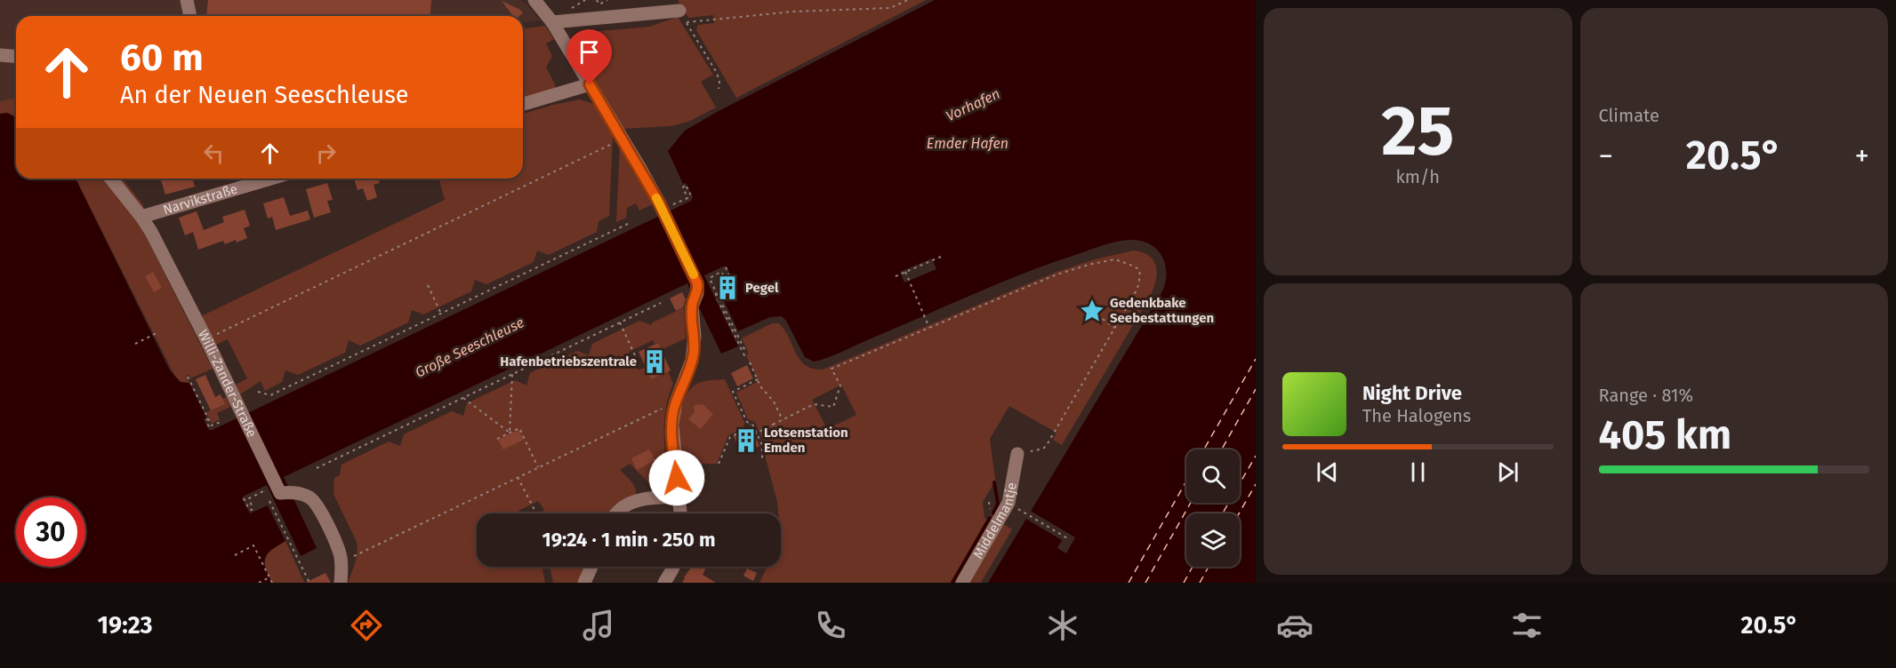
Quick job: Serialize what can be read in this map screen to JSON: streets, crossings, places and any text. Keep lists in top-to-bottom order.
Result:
{
  "streets": {
    "street": ["Narvikstraße", "Willi-Zander-Straße", "Middelmantje"]
  },
  "crossings": [
    ["Narvikstraße", "Willi-Zander-Straße"]
  ],
  "water": ["Vorhafen", "Emder Hafen", "Große Seeschleuse"],
  "places": {
    "building": ["Pegel", "Hafenbetriebszentrale", "Lotsenstation Emden"],
    "place": ["Gedenkbake Seebestattungen"]
  },
  "page": {
    "tile": [
      ["25", "km/h"],
      "Climate",
      ["Range · 81%", "405 km"]
    ],
    "turn": ["60 m", "An der Neuen Seeschleuse"],
    "heat": ["−", "20.5°", "+"],
    "song": ["Night Drive", "The Halogens"],
    "limit": "30",
    "trip": "19:24 · 1 min · 250 m",
    "tabs": ["19:23", "20.5°"]
  }
}
